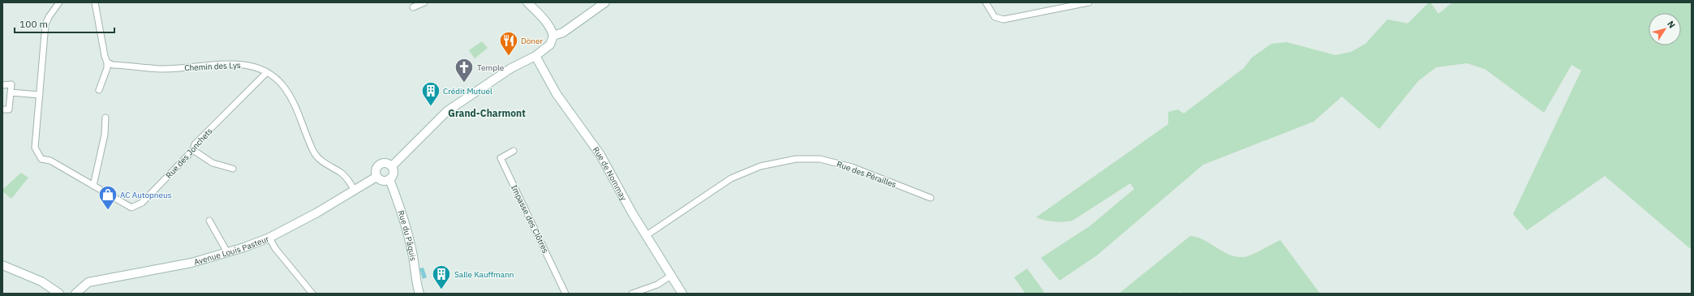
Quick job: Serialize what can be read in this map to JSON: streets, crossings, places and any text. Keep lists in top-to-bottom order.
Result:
{
  "streets": {
    "street": [
      "Chemin des Lys",
      "Rue des Jonchets",
      "Rue de Nommay",
      "Rue des Pérailles",
      "Impasse des Clôtres",
      "Rue du Pâquis",
      "Avenue Louis Pasteur"
    ]
  },
  "crossings": [
    ["Chemin des Lys", "Rue des Jonchets"],
    ["Chemin des Lys", "Avenue Louis Pasteur"],
    ["Rue de Nommay", "Rue des Pérailles"],
    ["Rue du Pâquis", "Avenue Louis Pasteur"]
  ],
  "districts": ["Grand-Charmont"],
  "places": {
    "restaurant": ["Döner"],
    "church": ["Temple"],
    "building": ["Crédit Mutuel", "Salle Kauffmann"],
    "shop": ["AC Autopneus"]
  },
  "scale_bar": "100 m",
  "north": "top right"
}
